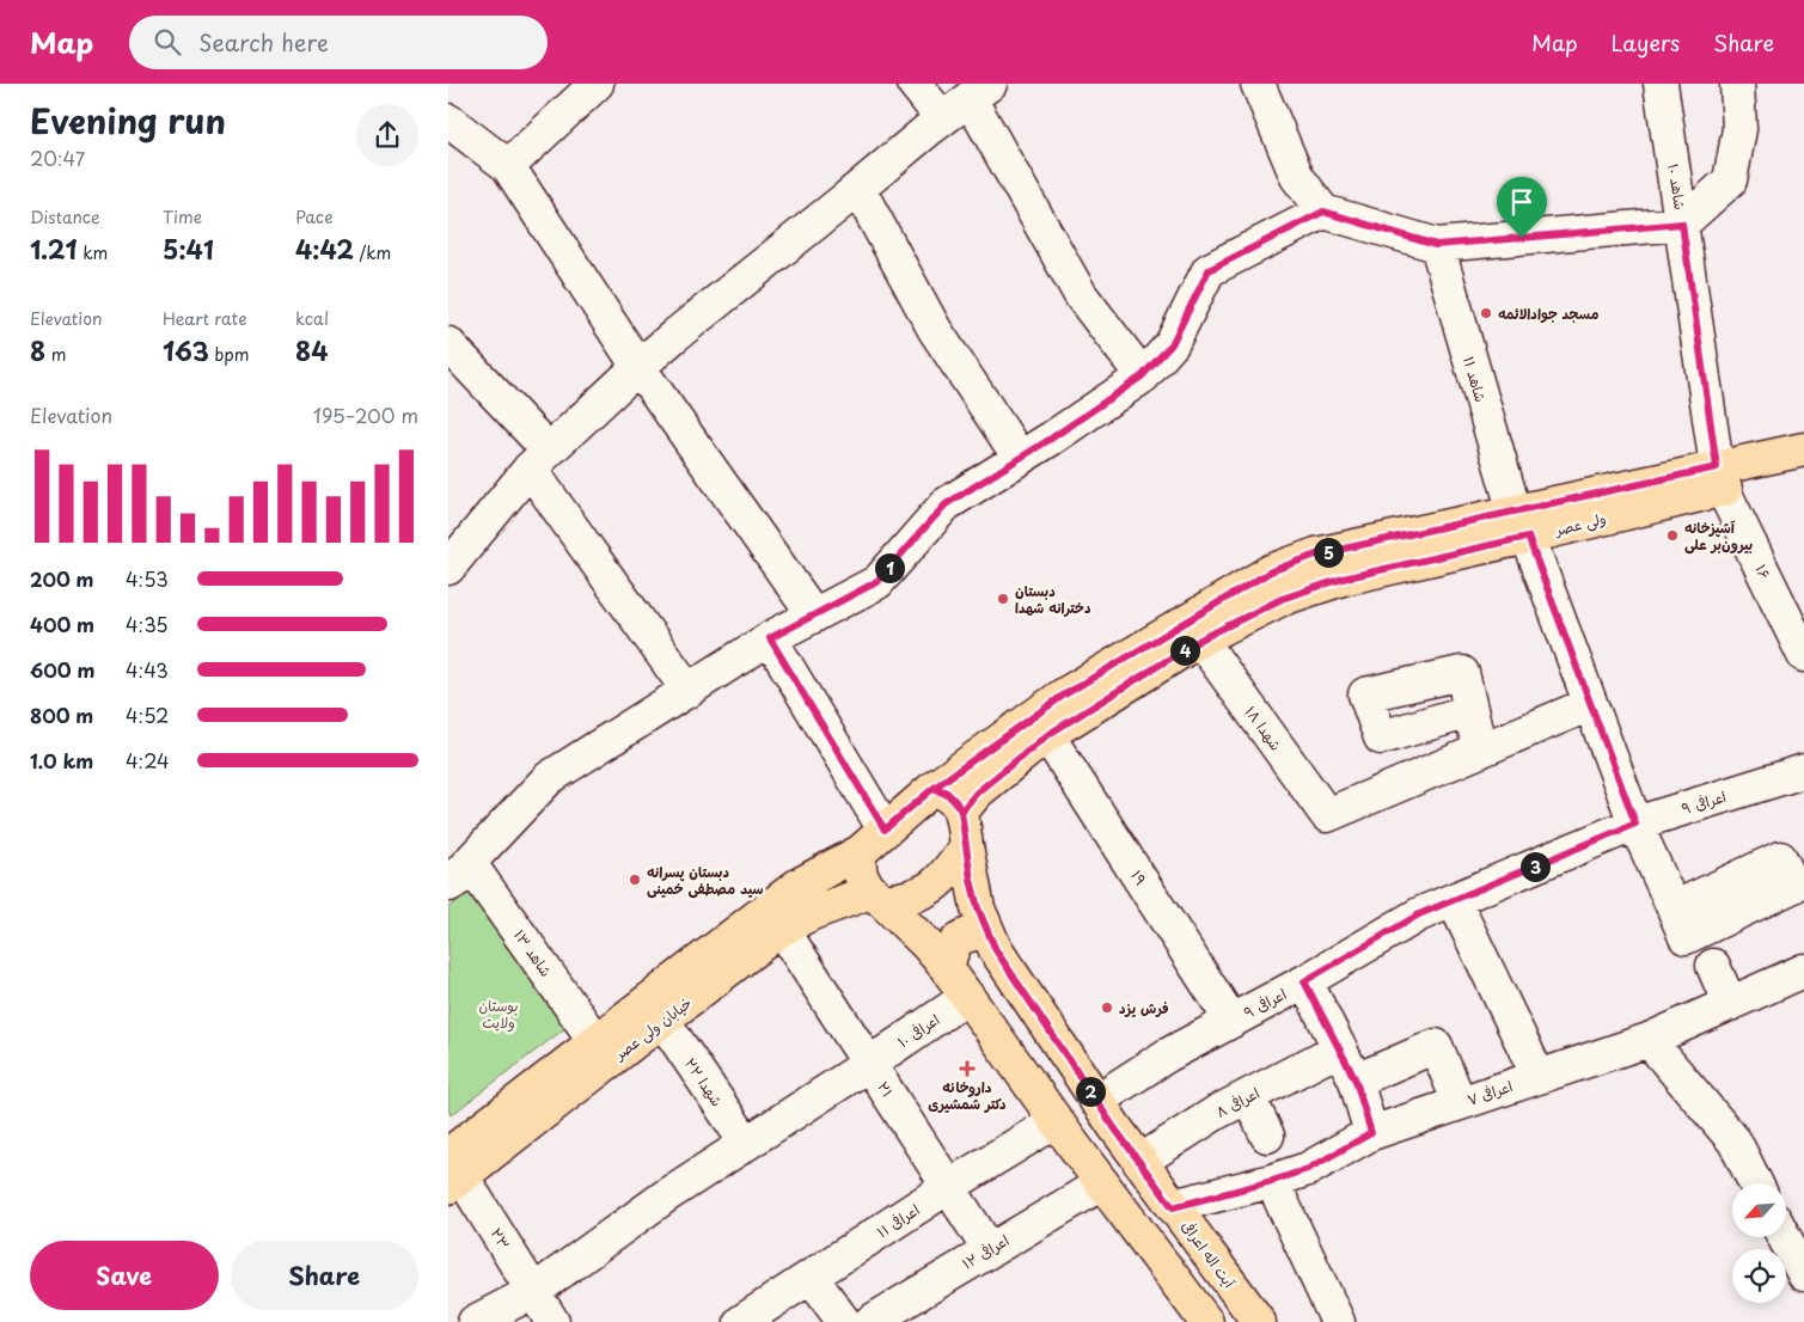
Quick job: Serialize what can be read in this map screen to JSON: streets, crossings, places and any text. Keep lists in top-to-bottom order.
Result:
{
  "streets": {
    "main road": ["ولی عصر", "خیابان ولی عصر", "آیت اله اعرافی"],
    "street": [
      "شاهد ۱۰",
      "شاهد ۱۱",
      "۱۶",
      "شهدا ۱۸",
      "اعرافی ۹",
      "۱۹",
      "شاهد ۱۳",
      "اعرافی ۱۰",
      "شهدا ۲۲",
      "۲۱",
      "اعرافی ۷",
      "اعرافی ۸",
      "اعرافی ۱۱",
      "۲۳",
      "اعرافی ۱۲"
    ]
  },
  "crossings": [
    ["شاهد ۱۰", "ولی عصر"],
    ["شاهد ۱۰", "۱۶"],
    ["شاهد ۱۱", "ولی عصر"],
    ["شاهد ۱۱", "اعرافی ۹"],
    ["ولی عصر", "۱۶"],
    ["ولی عصر", "شهدا ۱۸"],
    ["ولی عصر", "۱۹"],
    ["ولی عصر", "خیابان ولی عصر"],
    ["ولی عصر", "آیت اله اعرافی"],
    ["اعرافی ۹", "۱۹"],
    ["اعرافی ۹", "آیت اله اعرافی"],
    ["شاهد ۱۳", "خیابان ولی عصر"],
    ["خیابان ولی عصر", "شهدا ۲۲"],
    ["خیابان ولی عصر", "۲۱"],
    ["خیابان ولی عصر", "۲۳"],
    ["خیابان ولی عصر", "آیت اله اعرافی"],
    ["اعرافی ۱۰", "شهدا ۲۲"],
    ["اعرافی ۱۰", "۲۱"],
    ["اعرافی ۱۰", "۲۳"],
    ["۲۱", "اعرافی ۱۱"],
    ["۲۱", "اعرافی ۱۲"],
    ["اعرافی ۷", "آیت اله اعرافی"],
    ["اعرافی ۸", "آیت اله اعرافی"]
  ],
  "parks": ["بوستان ولایت"],
  "places": {
    "other": [
      "مسجد جوادالائمه",
      "آشپزخانه بیرون‌بر علی",
      "دبستان دخترانه شهدا",
      "دبستان پسرانه سید مصطفی خمینی",
      "فرش یزد"
    ],
    "health": ["داروخانه دکتر شمشیری"]
  },
  "north": "bottom left",
  "page": {
    "header": "Map",
    "search": "Search here",
    "nav": ["Map", "Layers", "Share"],
    "heading": ["Evening run", "20:47"],
    "stats": [
      ["Distance", "1.21 km"],
      ["Time", "5:41"],
      ["Pace", "4:42 /km"],
      ["Elevation", "8 m"],
      ["Heart rate", "163 bpm"],
      ["kcal", "84"]
    ],
    "chart": ["Elevation", "195–200 m"],
    "pins": [
      "5",
      "1",
      "4",
      "3",
      "2"
    ],
    "list": [
      {
        "name": "200 m",
        "note": "4:53"
      },
      {
        "name": "400 m",
        "note": "4:35"
      },
      {
        "name": "600 m",
        "note": "4:43"
      },
      {
        "name": "800 m",
        "note": "4:52"
      },
      {
        "name": "1.0 km",
        "note": "4:24"
      }
    ],
    "buttons": ["Save", "Share"]
  }
}
